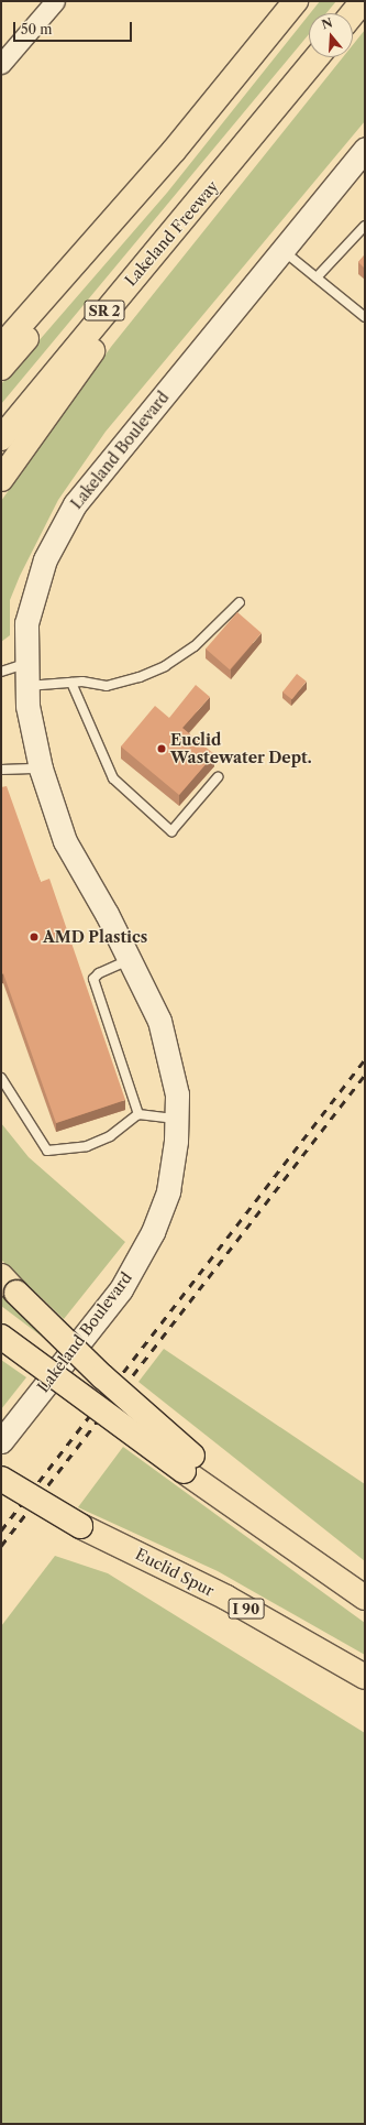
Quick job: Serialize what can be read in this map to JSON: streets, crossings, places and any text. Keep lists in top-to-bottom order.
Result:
{
  "streets": {
    "highway": [
      "Lakeland Freeway",
      "SR 2",
      "Euclid Spur",
      "I 90"
    ],
    "street": ["Lakeland Boulevard"]
  },
  "places": ["Euclid Wastewater Dept.", "AMD Plastics"],
  "scale_bar": "50 m",
  "north": "top"
}
